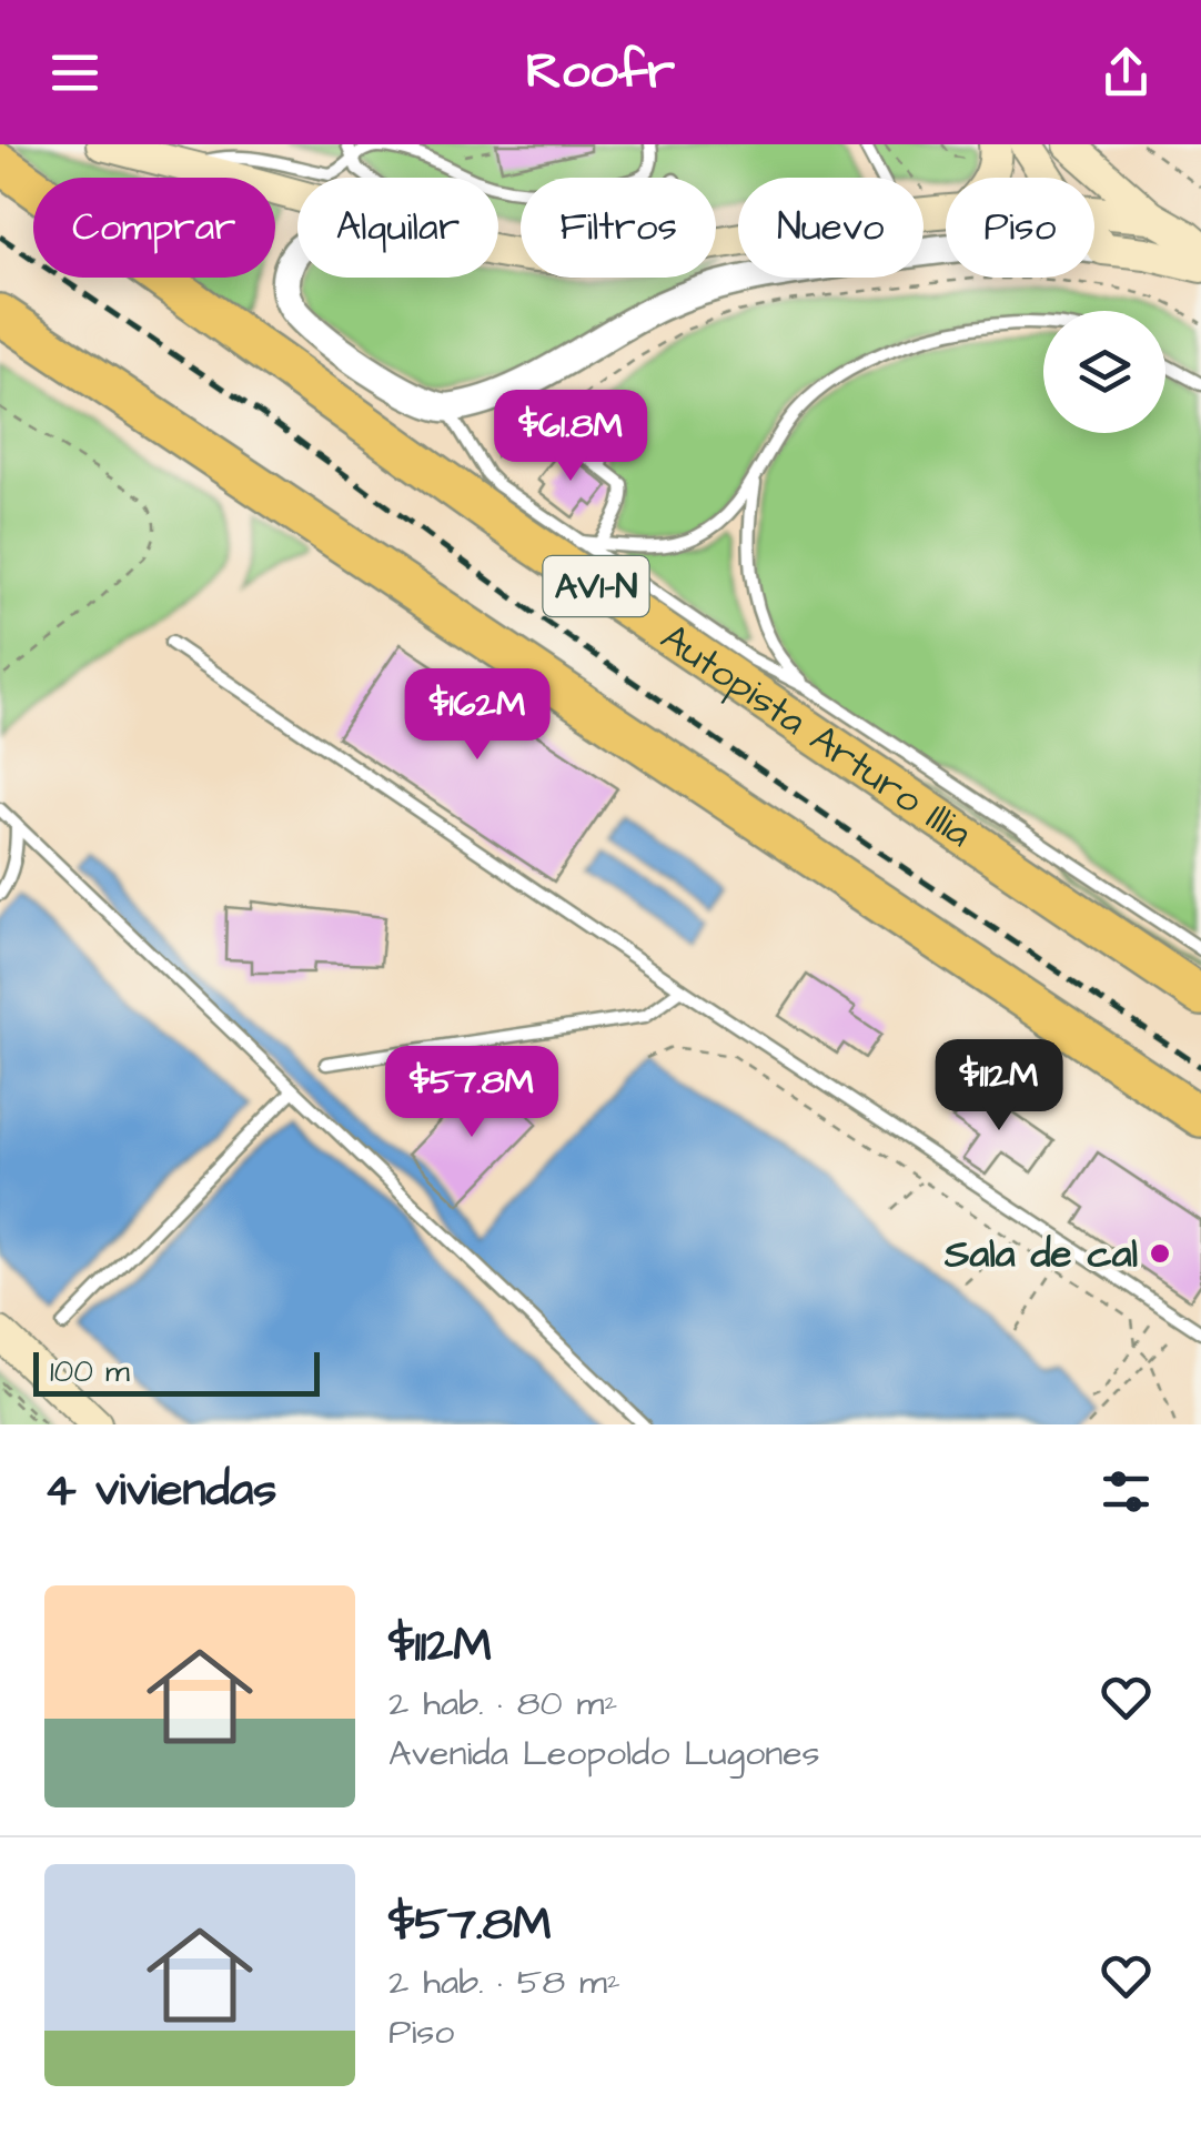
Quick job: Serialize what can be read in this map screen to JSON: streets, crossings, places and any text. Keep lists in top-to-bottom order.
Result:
{
  "streets": {
    "highway": ["AV1-N", "Autopista Arturo Illia"]
  },
  "places": ["Sala de cal"],
  "scale_bar": "100 m",
  "page": {
    "header": "Roofr",
    "chip": [
      "Comprar",
      "Alquilar",
      "Filtros",
      "Nuevo",
      "Piso"
    ],
    "price": [
      "$61.8M",
      "$162M",
      "$112M",
      "$57.8M"
    ],
    "scale": "100 m",
    "heading": "4 viviendas",
    "list": [
      {
        "name": "$112M",
        "note": "2 hab. · 80 m² · Avenida Leopoldo Lugones"
      },
      {
        "name": "$57.8M",
        "note": "2 hab. · 58 m² · Piso"
      }
    ]
  }
}
